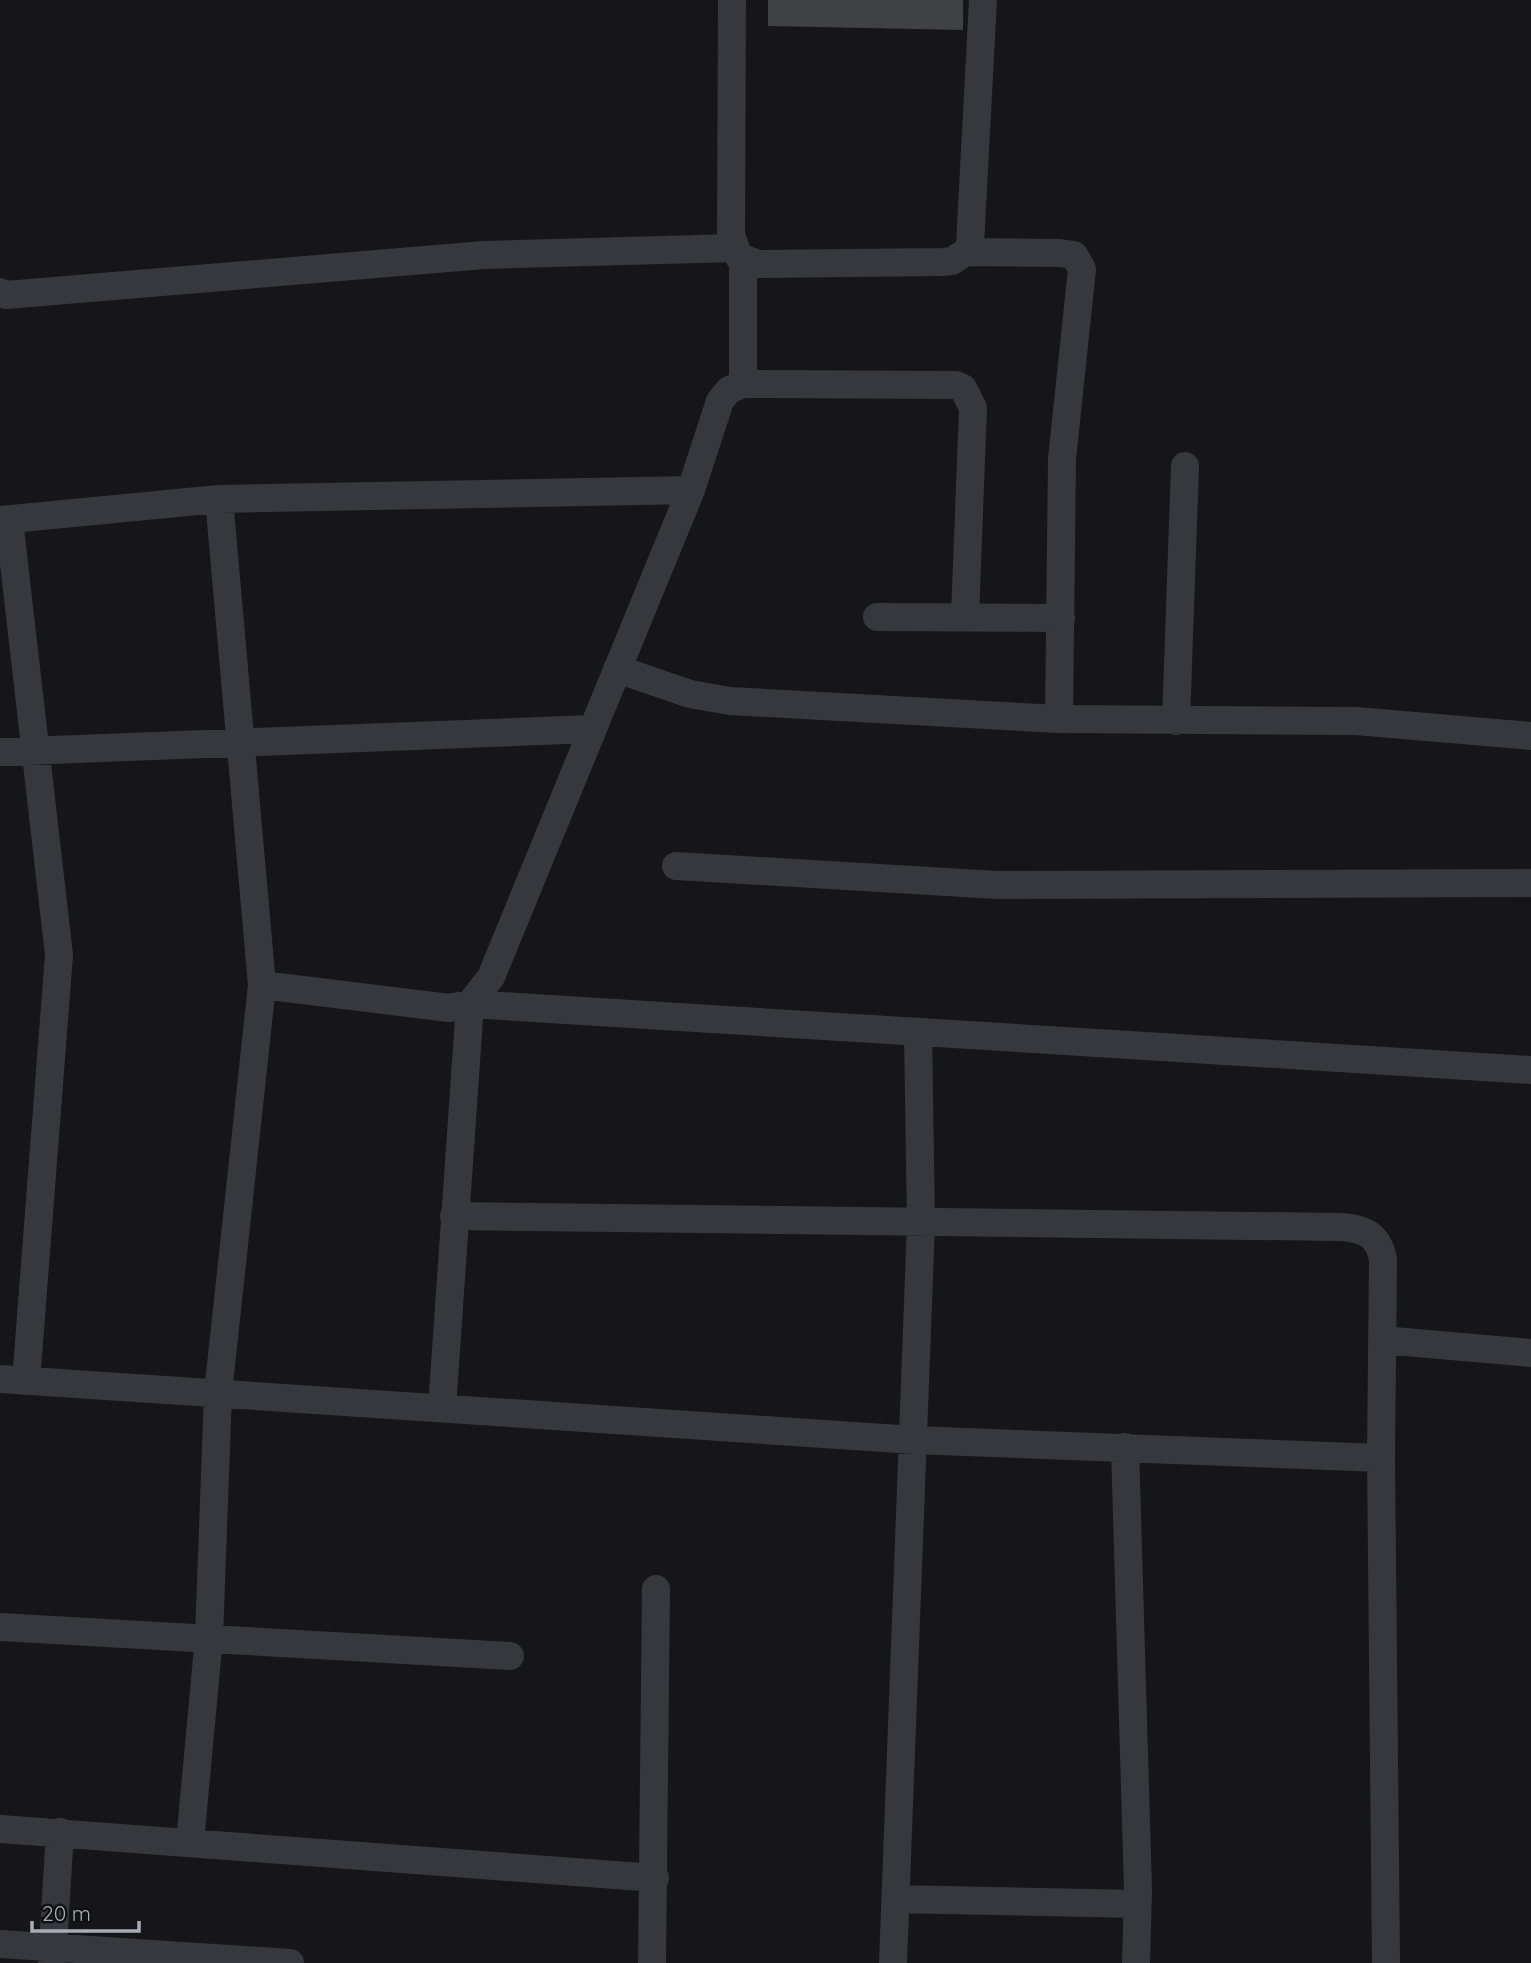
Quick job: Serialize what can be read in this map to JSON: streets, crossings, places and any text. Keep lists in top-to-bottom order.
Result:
{
  "scale_bar": "20 m"
}
